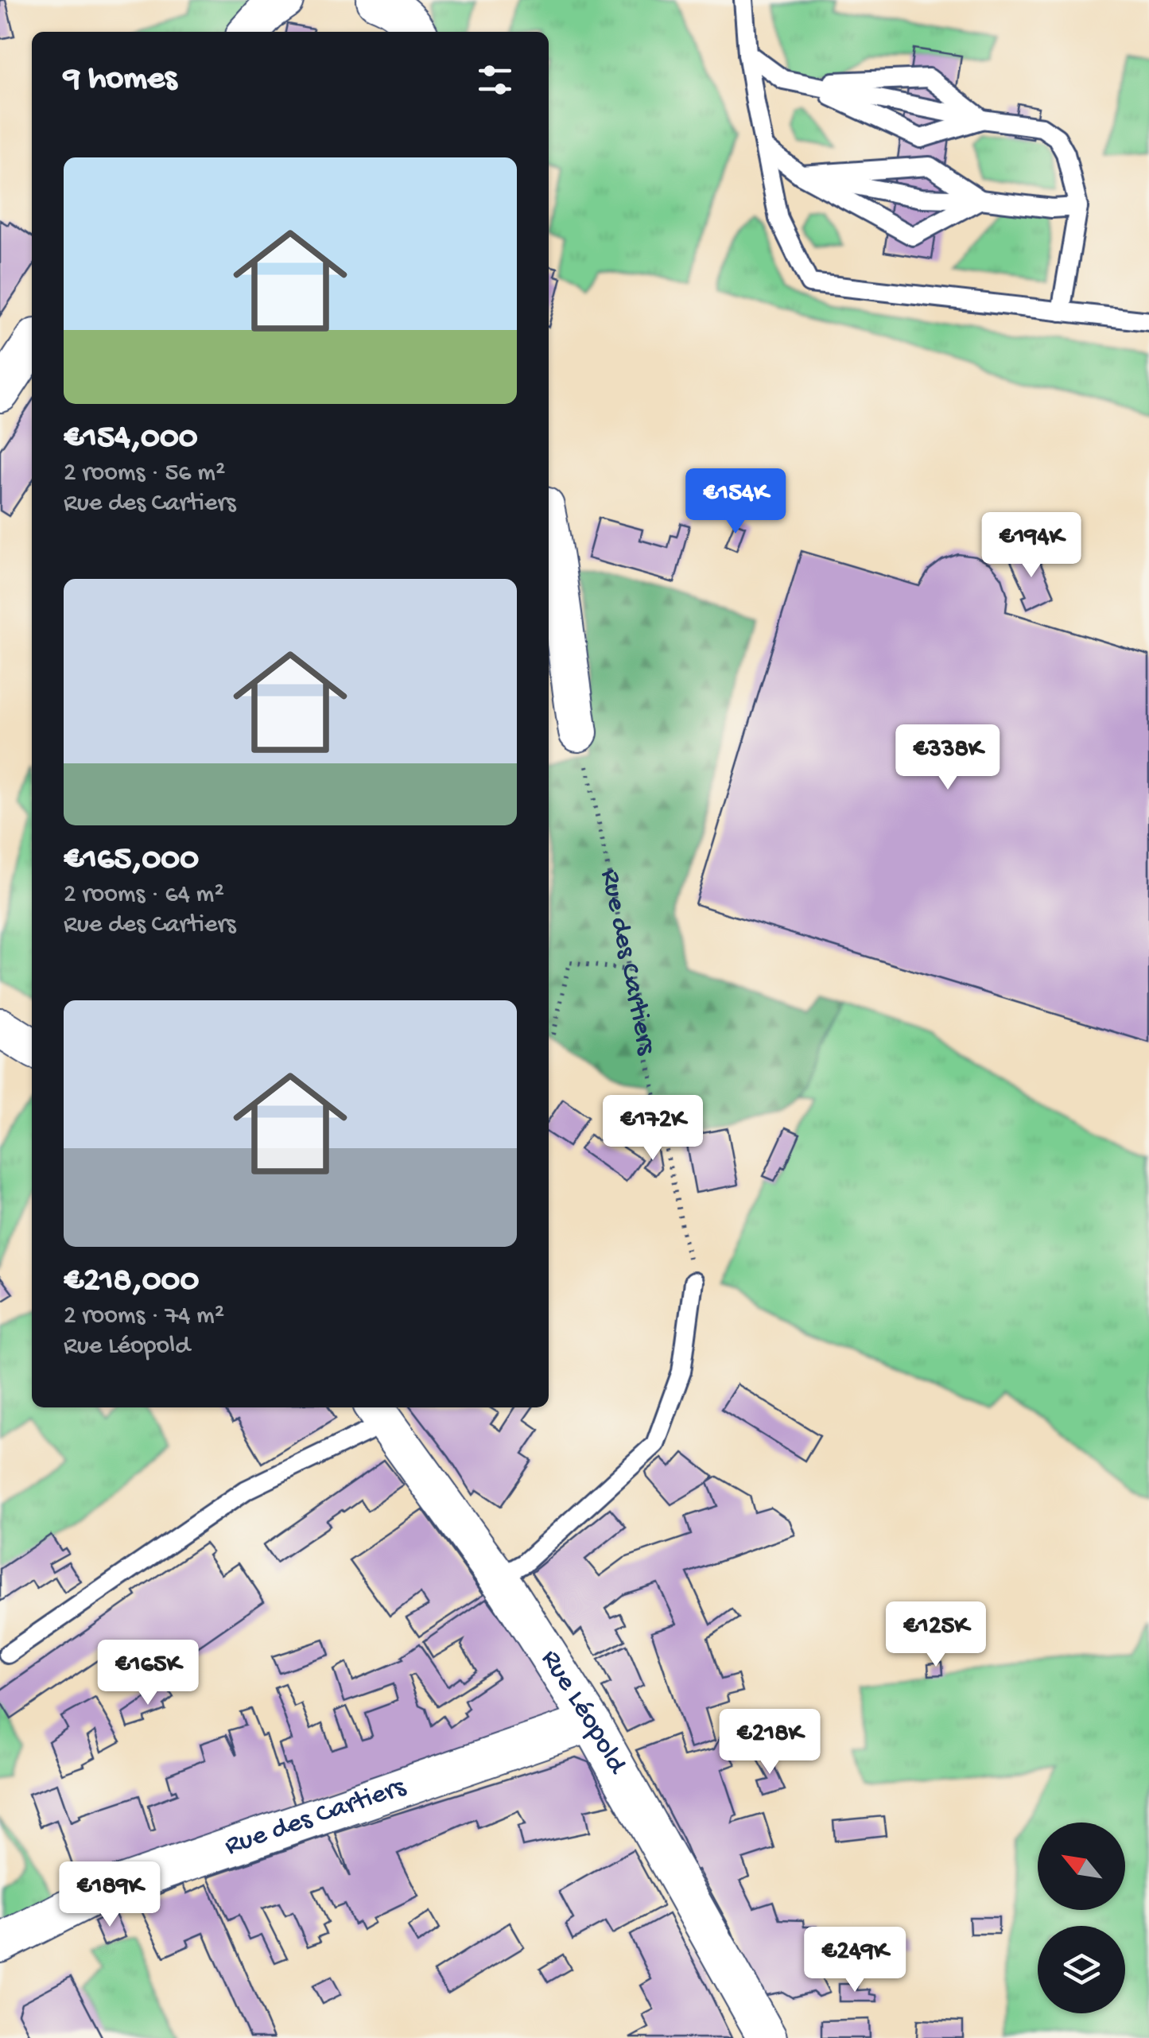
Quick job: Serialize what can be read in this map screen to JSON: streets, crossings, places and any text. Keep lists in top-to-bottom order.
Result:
{
  "streets": {
    "street": ["Rue des Cartiers", "Rue Léopold"]
  },
  "crossings": [
    ["Rue des Cartiers", "Rue Léopold"]
  ],
  "north": "top left",
  "page": {
    "heading": "9 homes",
    "list": [
      {
        "name": "€154,000",
        "note": "2 rooms · 56 m² · Rue des Cartiers"
      },
      {
        "name": "€165,000",
        "note": "2 rooms · 64 m² · Rue des Cartiers"
      },
      {
        "name": "€218,000",
        "note": "2 rooms · 74 m² · Rue Léopold"
      }
    ],
    "price": [
      "€154K",
      "€194K",
      "€338K",
      "€172K",
      "€125K",
      "€165K",
      "€218K",
      "€189K",
      "€249K"
    ]
  }
}
